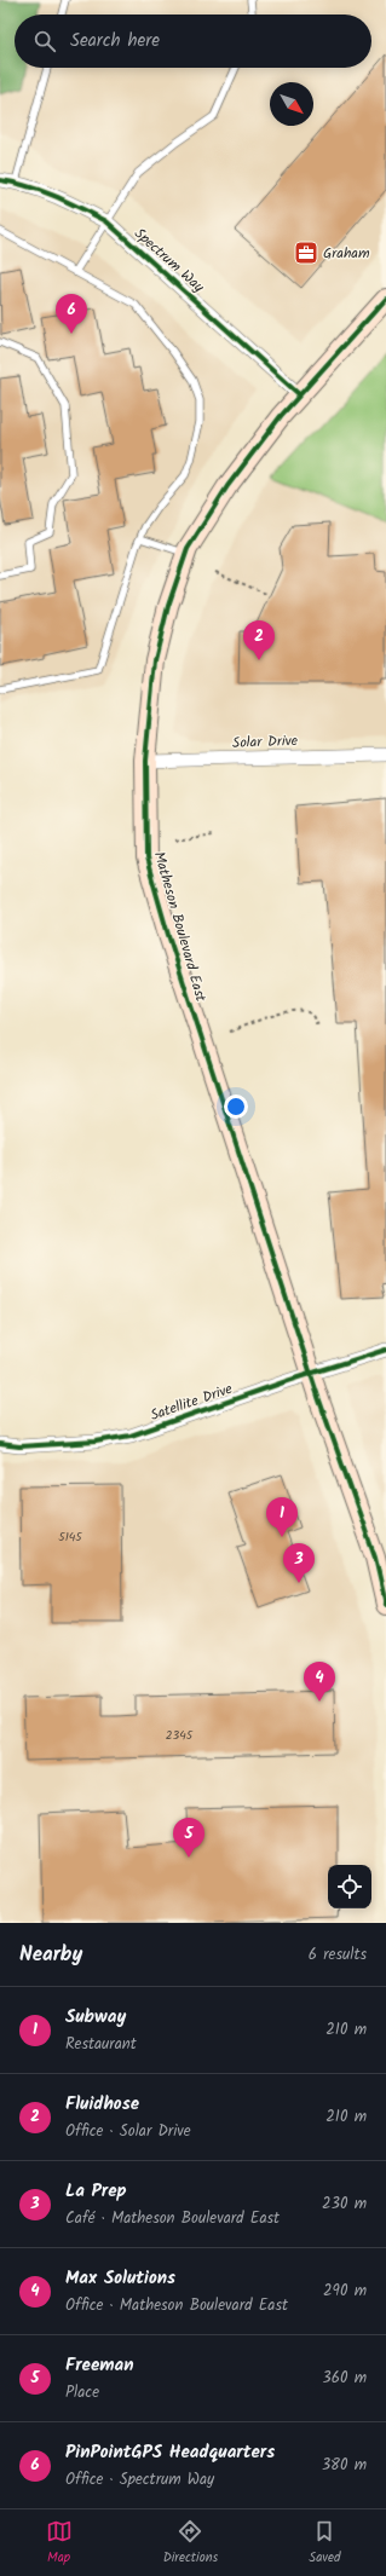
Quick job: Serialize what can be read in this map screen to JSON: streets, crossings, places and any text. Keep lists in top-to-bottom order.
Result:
{
  "streets": {
    "street": [
      "Spectrum Way",
      "Solar Drive",
      "Matheson Boulevard East",
      "Satellite Drive"
    ]
  },
  "crossings": [
    ["Spectrum Way", "Matheson Boulevard East"],
    ["Solar Drive", "Matheson Boulevard East"],
    ["Matheson Boulevard East", "Satellite Drive"]
  ],
  "places": {
    "office": ["Graham"]
  },
  "house_numbers": ["5145", "2345"],
  "north": "bottom right",
  "page": {
    "search": "Search here",
    "pins": [
      "6",
      "2",
      "1",
      "3",
      "4",
      "5"
    ],
    "heading": ["Nearby", "6 results"],
    "list": [
      {
        "mark": "1",
        "name": "Subway",
        "note": "Restaurant",
        "value": "210 m"
      },
      {
        "mark": "2",
        "name": "Fluidhose",
        "note": "Office · Solar Drive",
        "value": "210 m"
      },
      {
        "mark": "3",
        "name": "La Prep",
        "note": "Café · Matheson Boulevard East",
        "value": "230 m"
      },
      {
        "mark": "4",
        "name": "Max Solutions",
        "note": "Office · Matheson Boulevard East",
        "value": "290 m"
      },
      {
        "mark": "5",
        "name": "Freeman",
        "note": "Place",
        "value": "360 m"
      },
      {
        "mark": "6",
        "name": "PinPointGPS Headquarters",
        "note": "Office · Spectrum Way",
        "value": "380 m"
      }
    ],
    "nav": ["Map", "Directions", "Saved"]
  }
}
